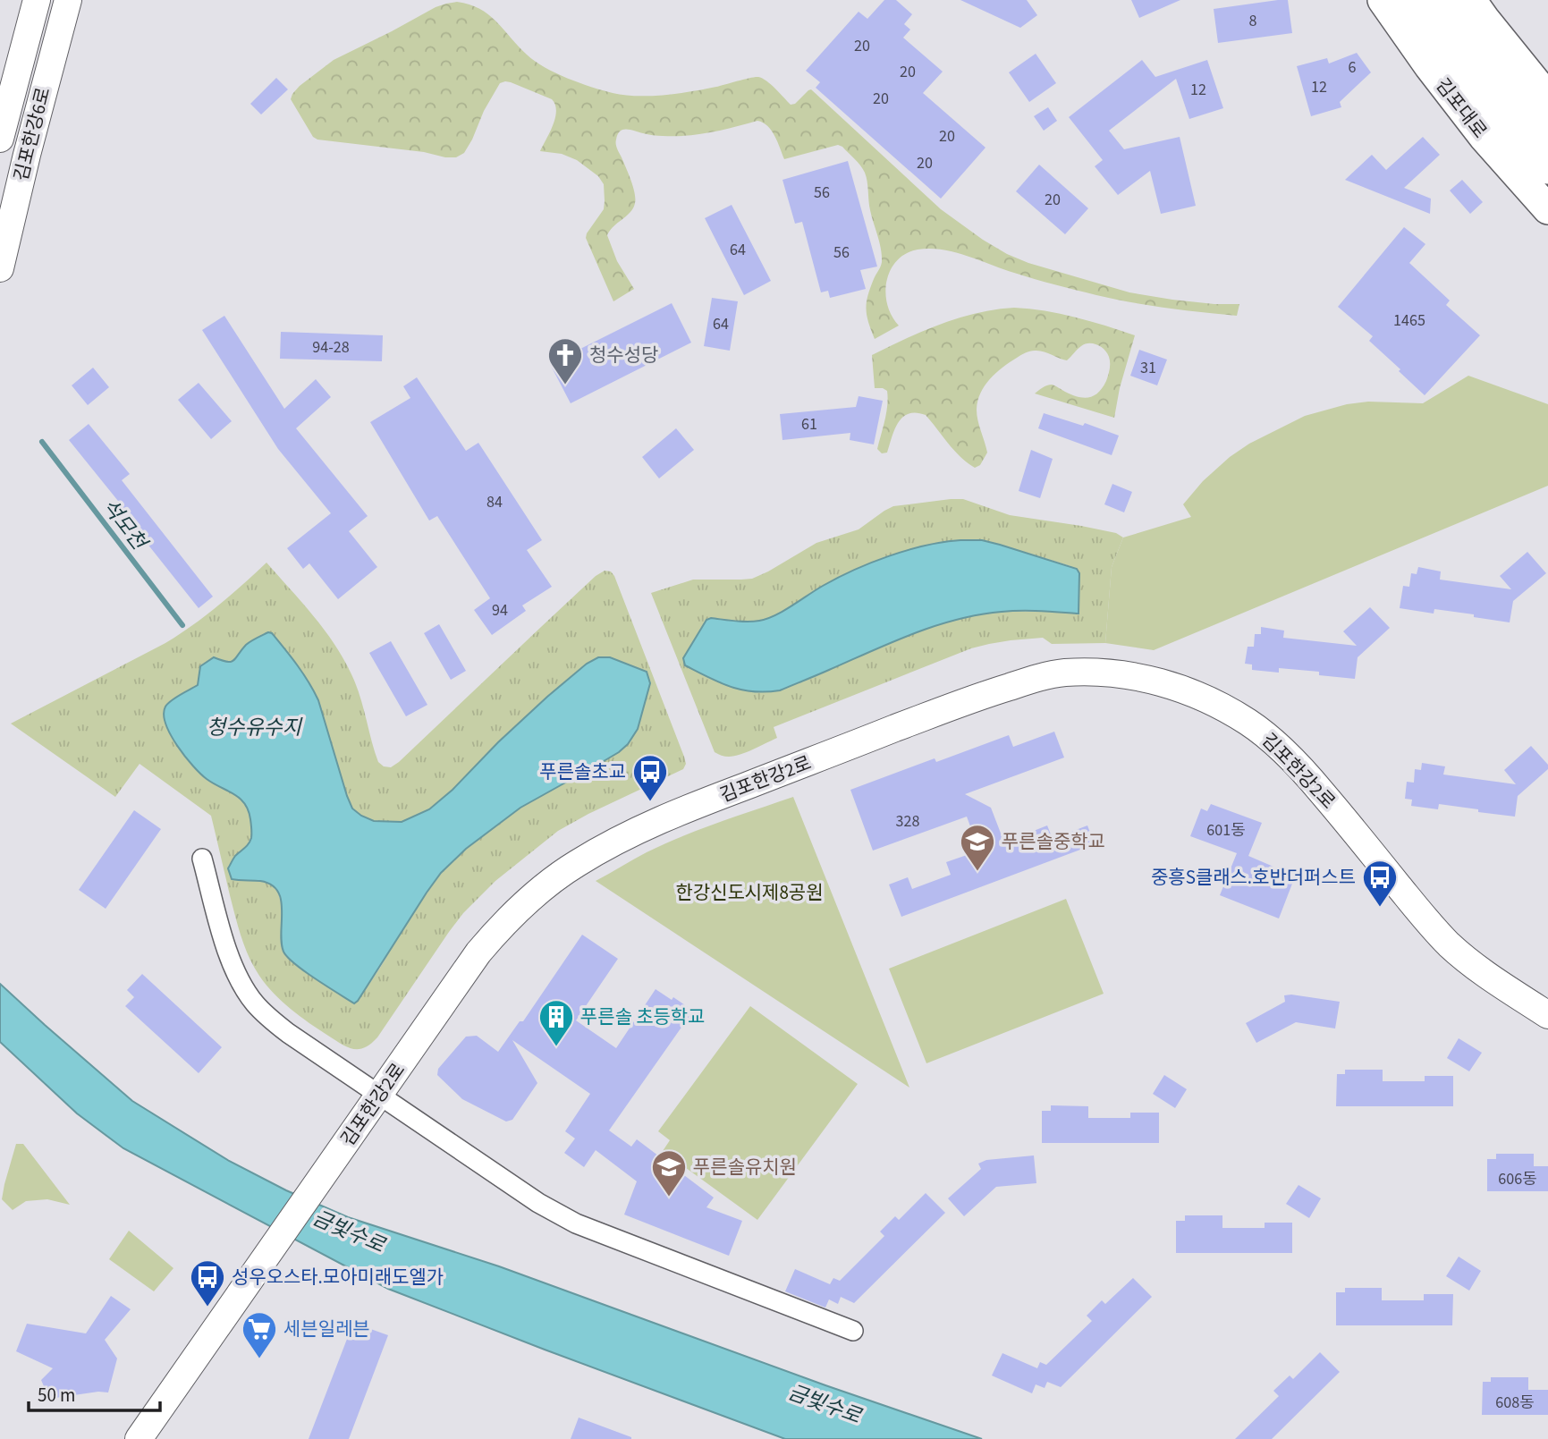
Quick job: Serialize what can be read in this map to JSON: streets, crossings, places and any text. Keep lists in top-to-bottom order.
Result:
{
  "streets": {
    "main road": ["김포대로"],
    "street": ["김포한강6로", "김포한강2로"]
  },
  "water": ["석모천", "청수유수지", "금빛수로"],
  "parks": ["한강신도시제8공원"],
  "places": {
    "church": ["청수성당"],
    "bus stop": ["푸른솔초교", "중흥S클래스.호반더퍼스트", "성우오스타.모아미래도엘가"],
    "school or university": ["푸른솔중학교", "푸른솔유치원"],
    "building": ["푸른솔 초등학교"],
    "supermarket": ["세븐일레븐"]
  },
  "house_numbers": [
    "8",
    "20",
    "6",
    "20",
    "12",
    "12",
    "20",
    "20",
    "20",
    "56",
    "20",
    "64",
    "56",
    "1465",
    "64",
    "94-28",
    "31",
    "61",
    "84",
    "94",
    "328",
    "601동",
    "606동",
    "608동"
  ],
  "scale_bar": "50 m"
}
